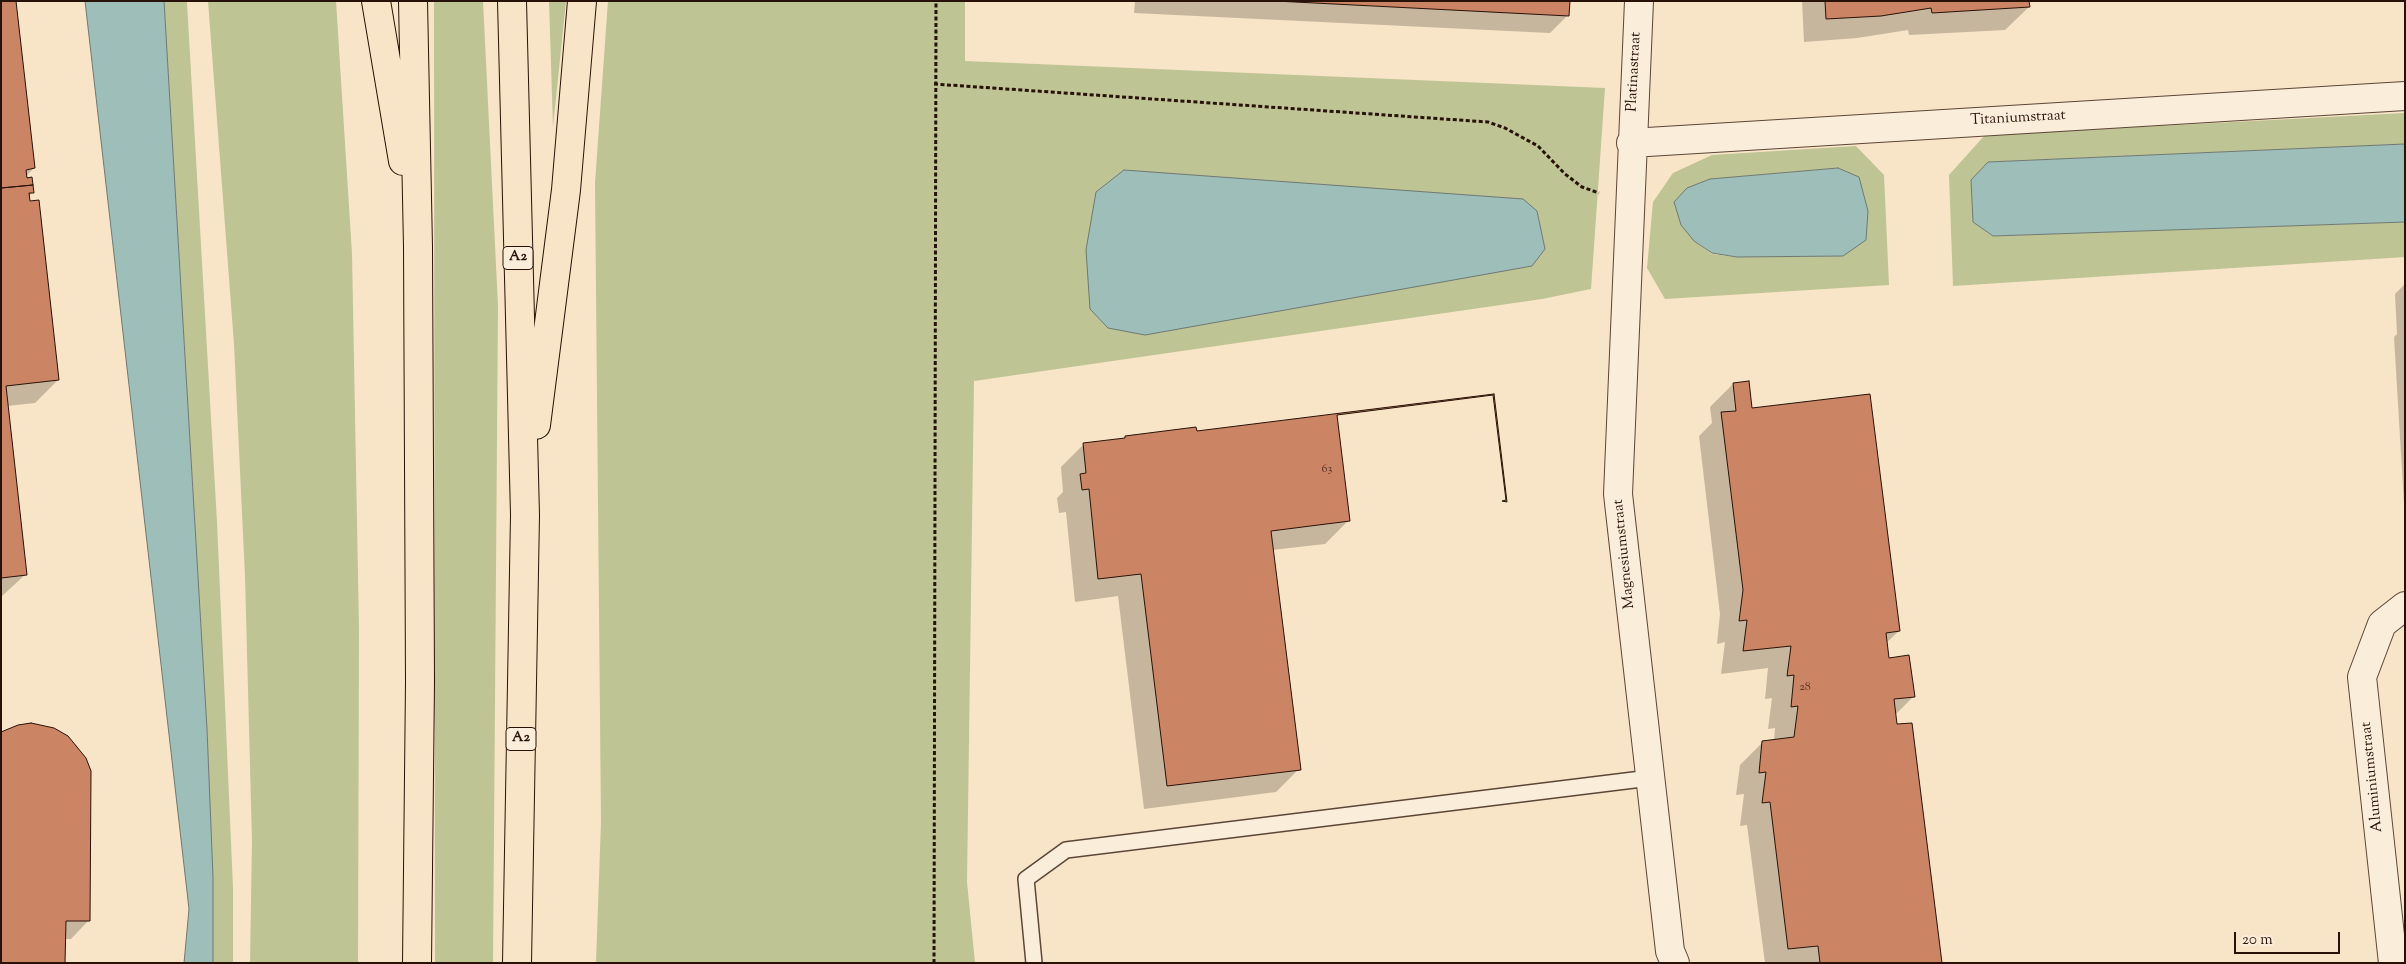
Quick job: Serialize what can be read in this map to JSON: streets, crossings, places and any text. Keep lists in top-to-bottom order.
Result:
{
  "streets": {
    "highway": ["A2"],
    "street": [
      "Platinastraat",
      "Titaniumstraat",
      "Magnesiumstraat",
      "Aluminiumstraat"
    ]
  },
  "crossings": [
    ["Platinastraat", "Titaniumstraat"],
    ["Platinastraat", "Magnesiumstraat"],
    ["Titaniumstraat", "Magnesiumstraat"]
  ],
  "house_numbers": ["63", "28"],
  "scale_bar": "20 m"
}
